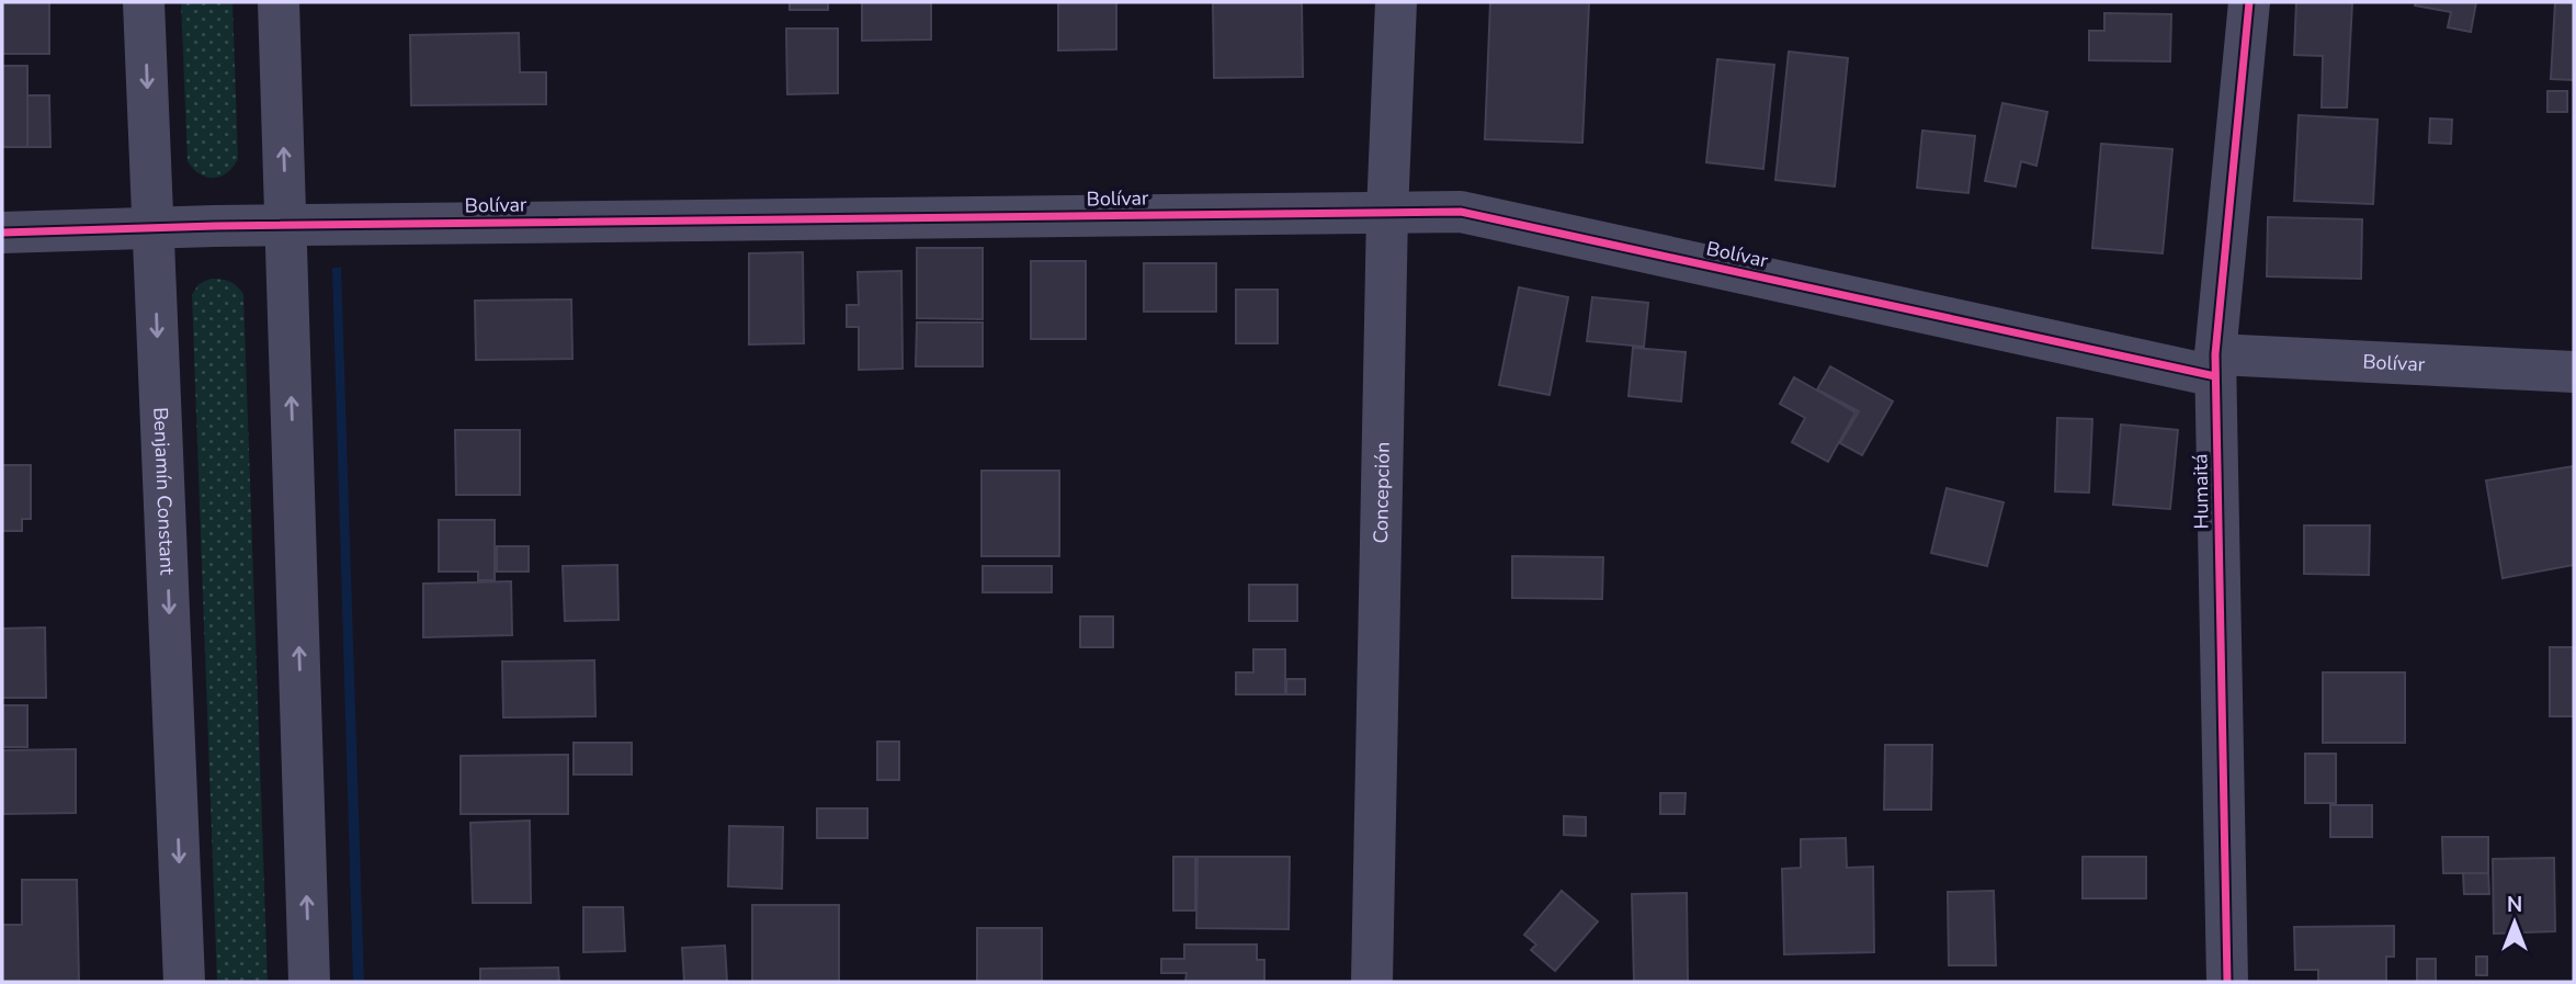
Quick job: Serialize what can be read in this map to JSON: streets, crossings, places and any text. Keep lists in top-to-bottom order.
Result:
{
  "streets": {
    "street": [
      "Bolívar",
      "Concepción",
      "Humaitá",
      "Benjamín Constant"
    ]
  },
  "crossings": [
    ["Bolívar", "Concepción"],
    ["Bolívar", "Humaitá"],
    ["Bolívar", "Benjamín Constant"]
  ],
  "north": "top"
}
